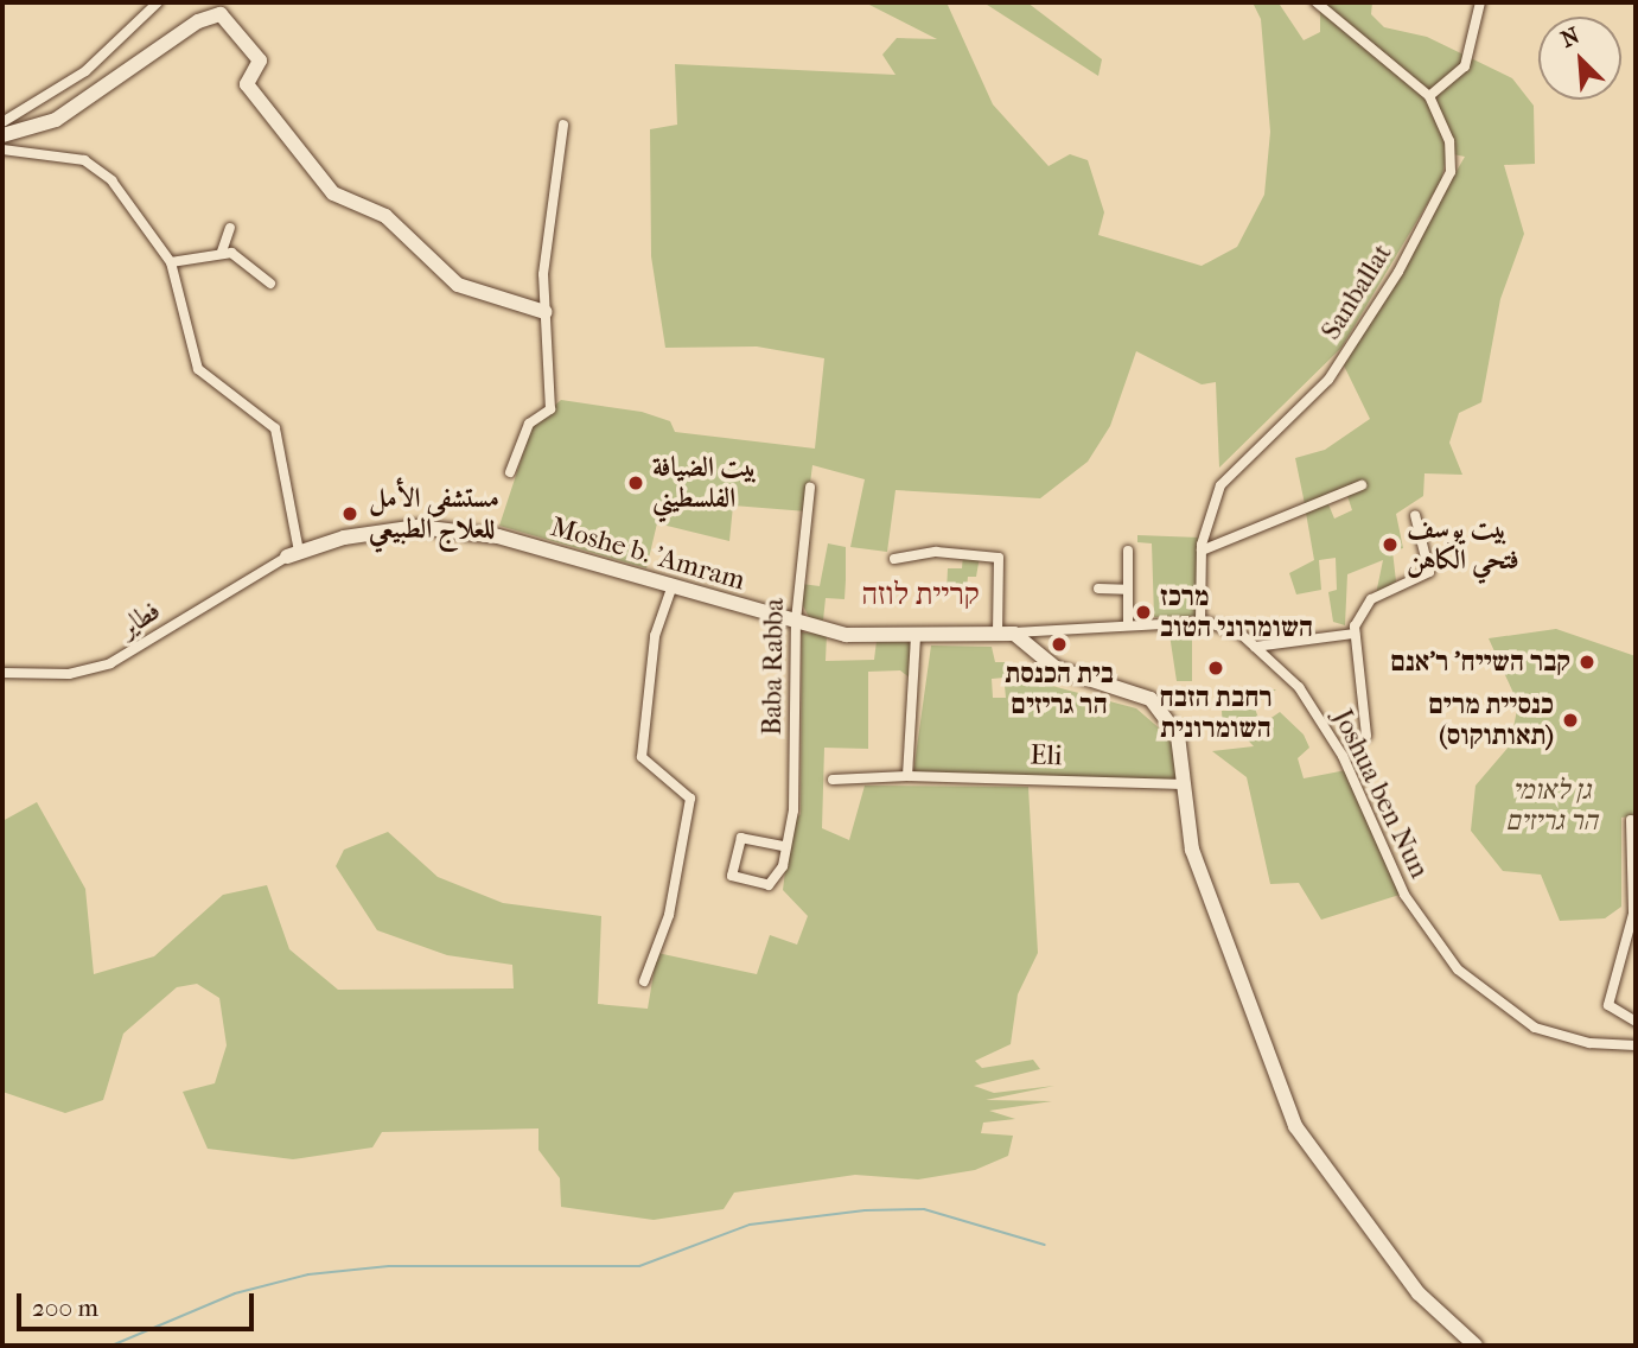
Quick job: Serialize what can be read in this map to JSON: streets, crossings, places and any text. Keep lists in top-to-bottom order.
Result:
{
  "streets": {
    "street": [
      "Sanballat",
      "Moshe b. 'Amram",
      "فطاير",
      "Baba Rabba",
      "Eli",
      "Joshua ben Nun"
    ]
  },
  "crossings": [
    ["Sanballat", "Joshua ben Nun"],
    ["Moshe b. 'Amram", "فطاير"],
    ["Moshe b. 'Amram", "Baba Rabba"],
    ["Moshe b. 'Amram", "Joshua ben Nun"]
  ],
  "districts": ["קריית לוזה"],
  "parks": ["גן לאומי הר גריזים"],
  "places": [
    "بيت الضيافة الفلسطيني",
    "مستشفى الأمل للعلاج الطبيعي",
    "بيت يوسف فتحي الكاهن",
    "מרכז השומרוני הטוב",
    "בית הכנסת הר גריזים",
    "קבר השייח' ר'אנם",
    "רחבת הזבח השומרונית",
    "כנסיית מרים (תאותוקוס)"
  ],
  "scale_bar": "200 m",
  "north": "top left"
}
